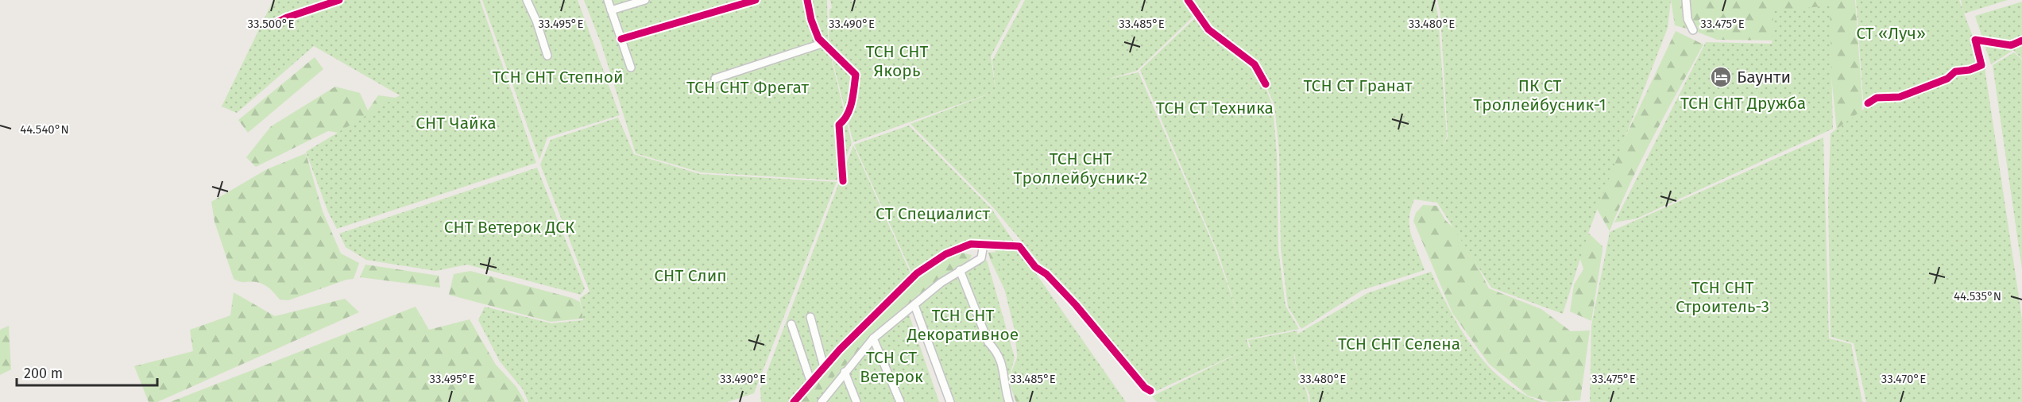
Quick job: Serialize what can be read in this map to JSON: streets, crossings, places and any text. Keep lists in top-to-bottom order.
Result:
{
  "parks": [
    "СТ «Луч»",
    "ТСН СНТ Якорь",
    "ТСН СНТ Степной",
    "ТСН СТ Гранат",
    "ПК СТ Троллейбусник-1",
    "ТСН СНТ Фрегат",
    "ТСН СНТ Дружба",
    "ТСН СТ Техника",
    "СНТ Чайка",
    "ТСН СНТ Троллейбусник-2",
    "СТ Специалист",
    "СНТ Ветерок ДСК",
    "СНТ Слип",
    "ТСН СНТ Строитель-3",
    "ТСН СНТ Декоративное",
    "ТСН СНТ Селена",
    "ТСН СТ Ветерок"
  ],
  "places": {
    "hotel": ["Баунти"]
  },
  "scale_bar": "200 m",
  "coordinates": [
    "33.500°E",
    "33.495°E",
    "33.490°E",
    "33.485°E",
    "33.480°E",
    "33.475°E",
    "44.540°N",
    "44.535°N",
    "33.470°E"
  ]
}
